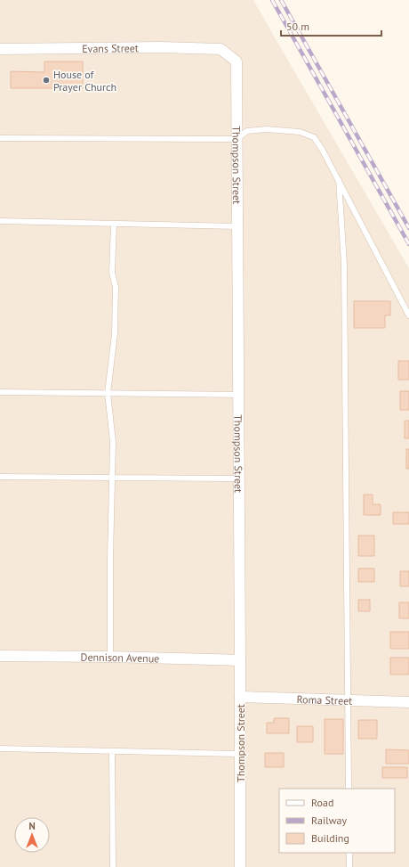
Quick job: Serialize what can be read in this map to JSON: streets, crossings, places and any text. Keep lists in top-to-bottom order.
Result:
{
  "streets": {
    "street": [
      "Evans Street",
      "Thompson Street",
      "Dennison Avenue",
      "Roma Street"
    ]
  },
  "crossings": [
    ["Evans Street", "Thompson Street"],
    ["Thompson Street", "Dennison Avenue"],
    ["Thompson Street", "Roma Street"]
  ],
  "places": ["House of Prayer Church"],
  "legend": ["Road", "Railway", "Building"],
  "scale_bar": "50 m",
  "north": "top"
}
